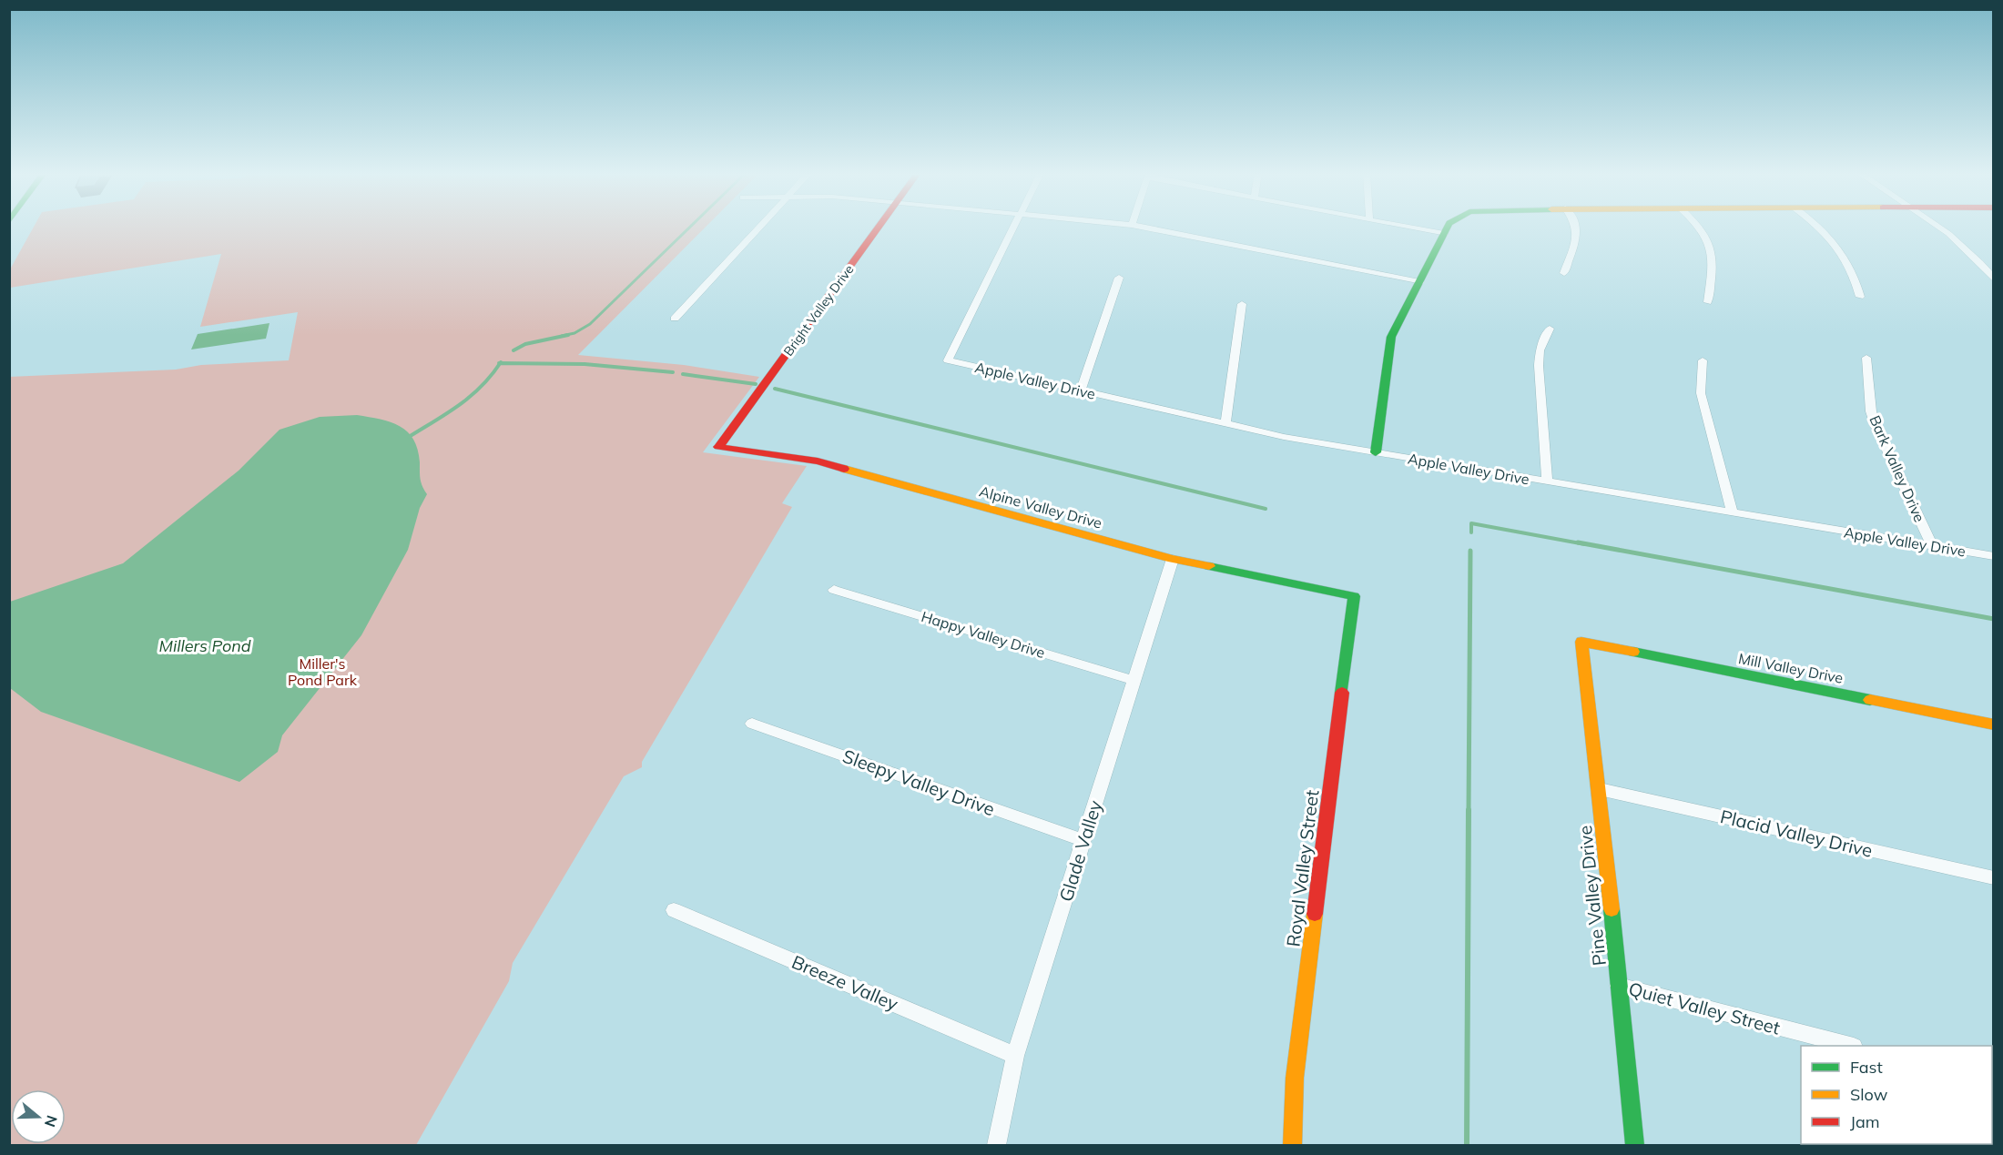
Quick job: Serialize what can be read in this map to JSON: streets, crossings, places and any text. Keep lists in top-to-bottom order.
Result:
{
  "streets": {
    "street": [
      "Bright Valley Drive",
      "Apple Valley Drive",
      "Bark Valley Drive",
      "Alpine Valley Drive",
      "Happy Valley Drive",
      "Mill Valley Drive",
      "Sleepy Valley Drive",
      "Placid Valley Drive",
      "Glade Valley",
      "Royal Valley Street",
      "Pine Valley Drive",
      "Breeze Valley",
      "Quiet Valley Street"
    ]
  },
  "crossings": [
    ["Bright Valley Drive", "Alpine Valley Drive"],
    ["Apple Valley Drive", "Bark Valley Drive"],
    ["Alpine Valley Drive", "Glade Valley"],
    ["Alpine Valley Drive", "Royal Valley Street"],
    ["Happy Valley Drive", "Glade Valley"],
    ["Mill Valley Drive", "Pine Valley Drive"],
    ["Sleepy Valley Drive", "Glade Valley"],
    ["Placid Valley Drive", "Pine Valley Drive"],
    ["Glade Valley", "Breeze Valley"],
    ["Pine Valley Drive", "Quiet Valley Street"]
  ],
  "water": ["Millers Pond"],
  "parks": ["Miller's Pond Park"],
  "legend": ["Fast", "Slow", "Jam"],
  "north": "right"
}
